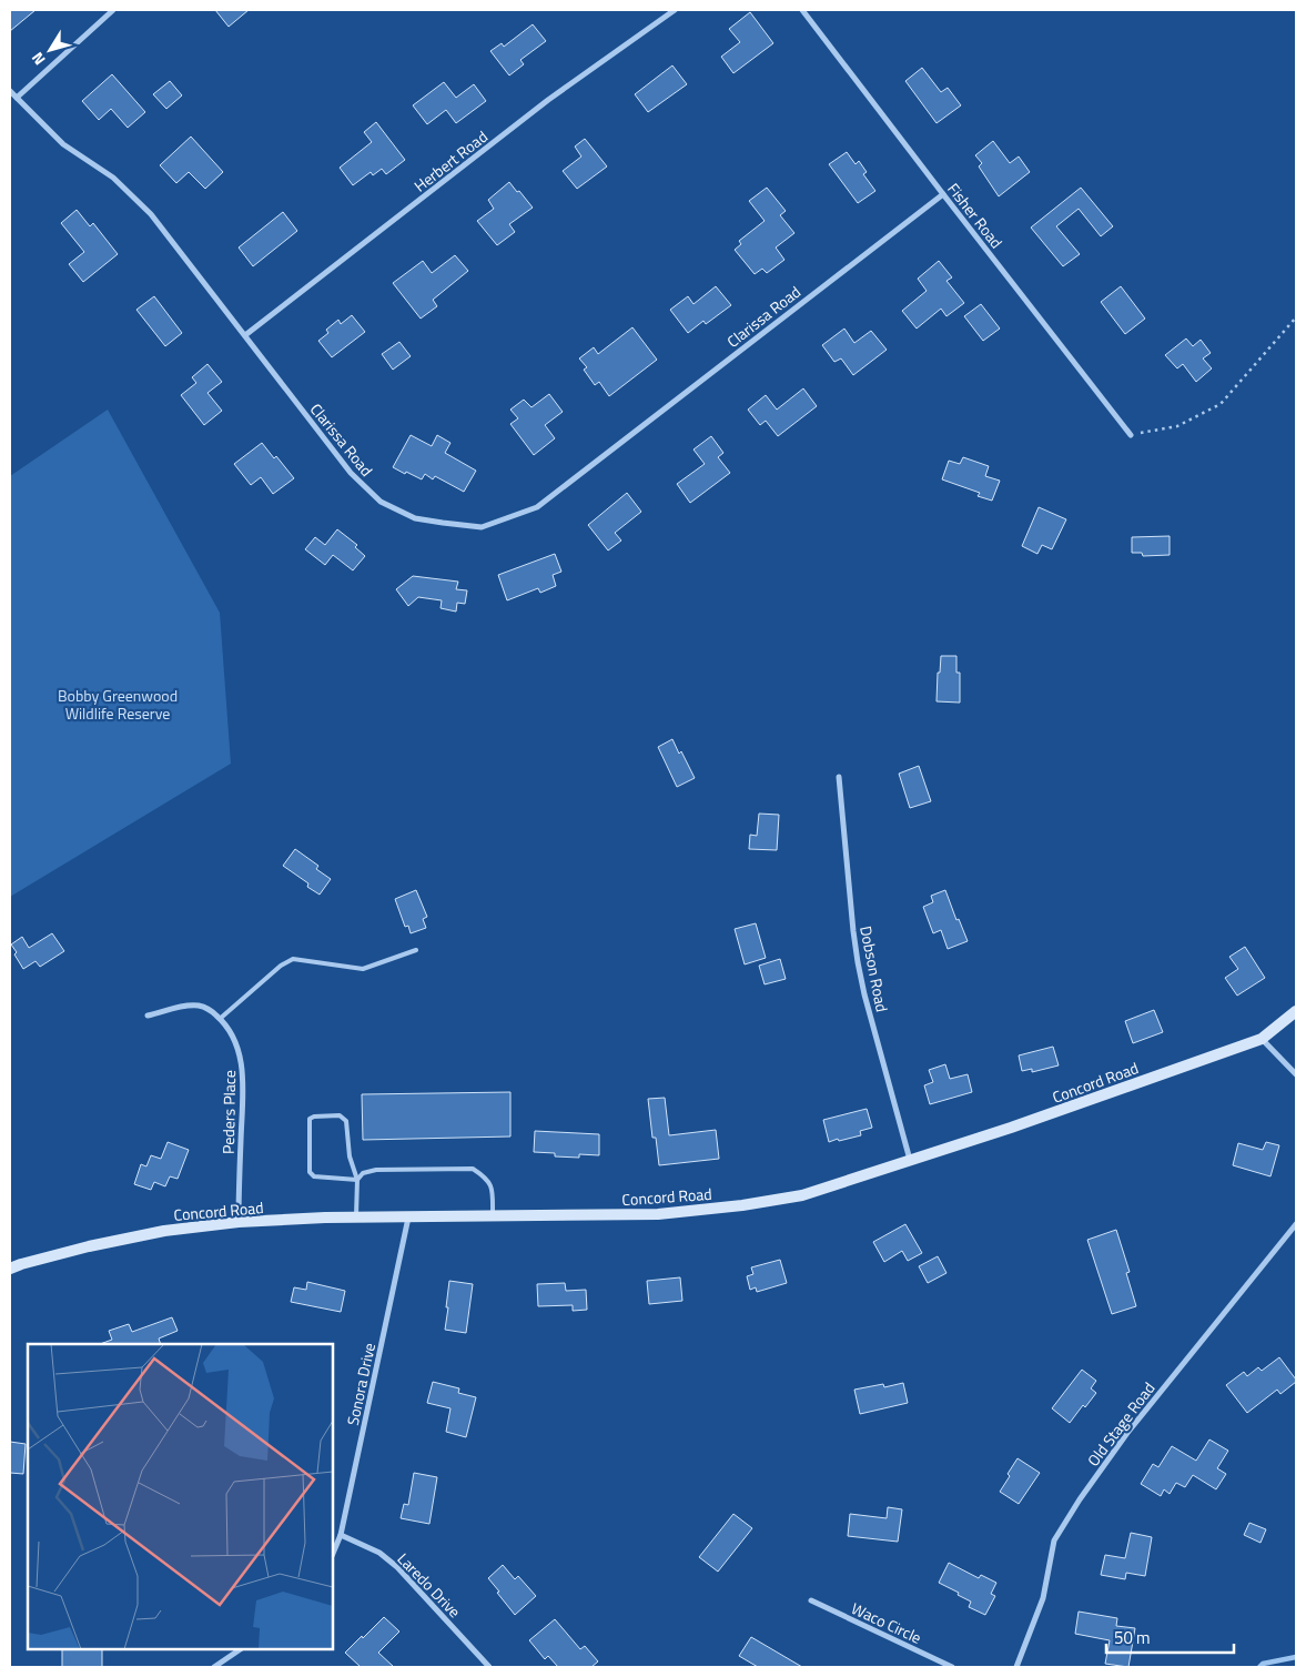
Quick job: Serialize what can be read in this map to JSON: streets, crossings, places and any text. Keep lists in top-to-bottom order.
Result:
{
  "streets": {
    "main road": ["Concord Road"],
    "street": [
      "Herbert Road",
      "Fisher Road",
      "Clarissa Road",
      "Dobson Road",
      "Peders Place",
      "Sonora Drive",
      "Old Stage Road",
      "Laredo Drive",
      "Waco Circle"
    ]
  },
  "crossings": [
    ["Herbert Road", "Clarissa Road"],
    ["Fisher Road", "Clarissa Road"],
    ["Dobson Road", "Concord Road"],
    ["Concord Road", "Peders Place"],
    ["Concord Road", "Sonora Drive"],
    ["Sonora Drive", "Laredo Drive"]
  ],
  "parks": ["Bobby Greenwood Wildlife Reserve"],
  "scale_bar": "50 m",
  "north": "bottom left"
}
